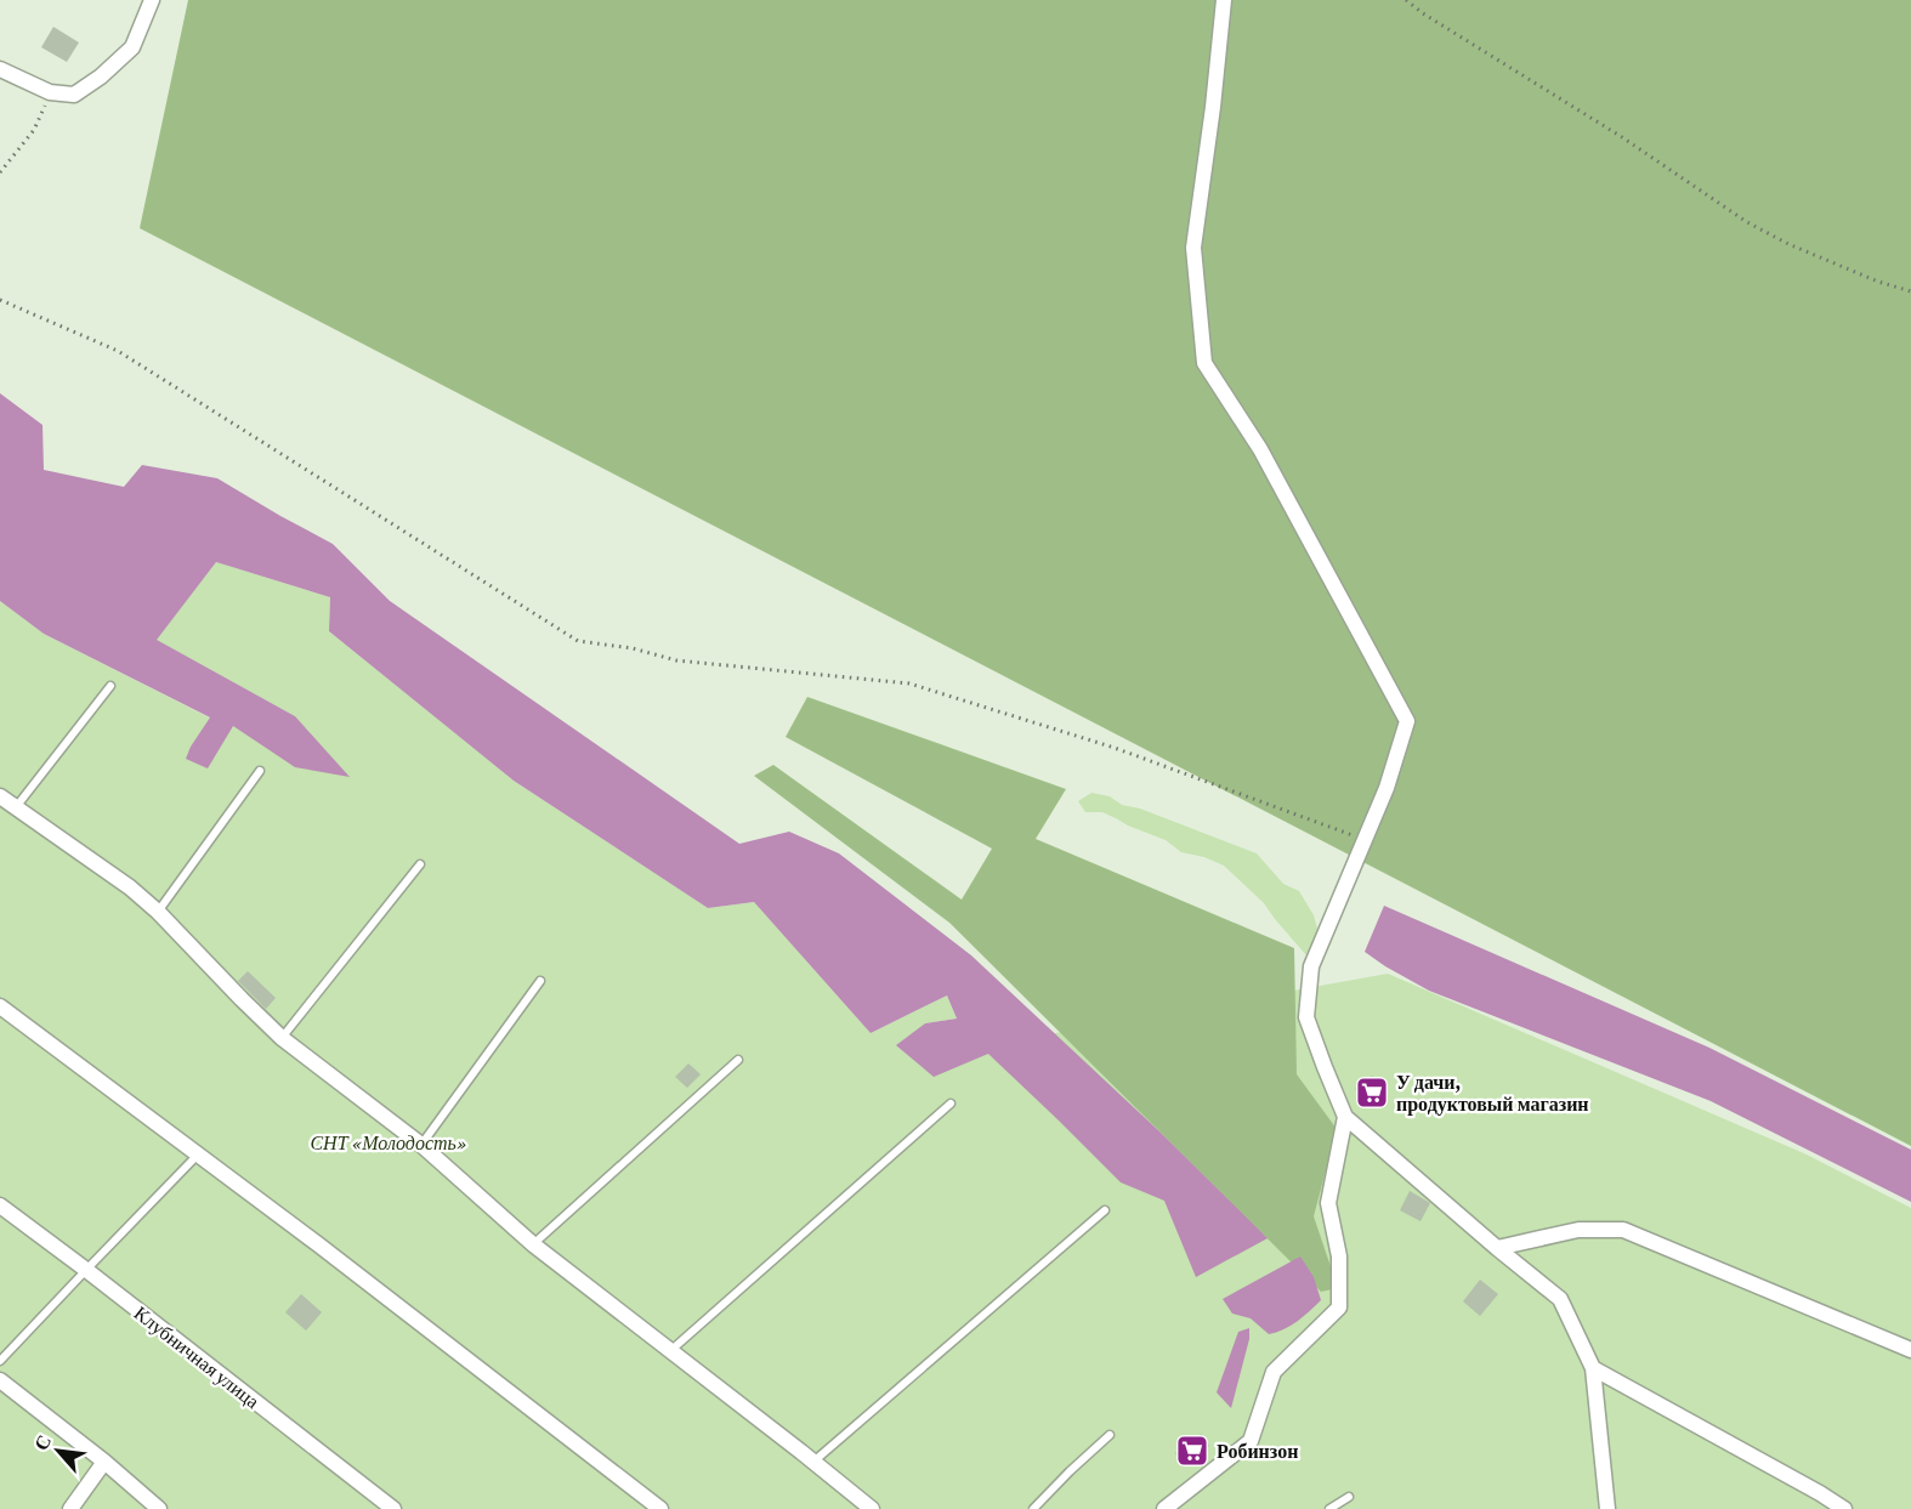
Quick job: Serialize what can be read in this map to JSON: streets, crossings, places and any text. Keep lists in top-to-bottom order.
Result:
{
  "streets": {
    "street": ["Клубничная улица"]
  },
  "parks": ["СНТ «Молодость»"],
  "places": {
    "supermarket": ["У дачи, продуктовый магазин", "Робинзон"]
  },
  "north": "top left"
}
